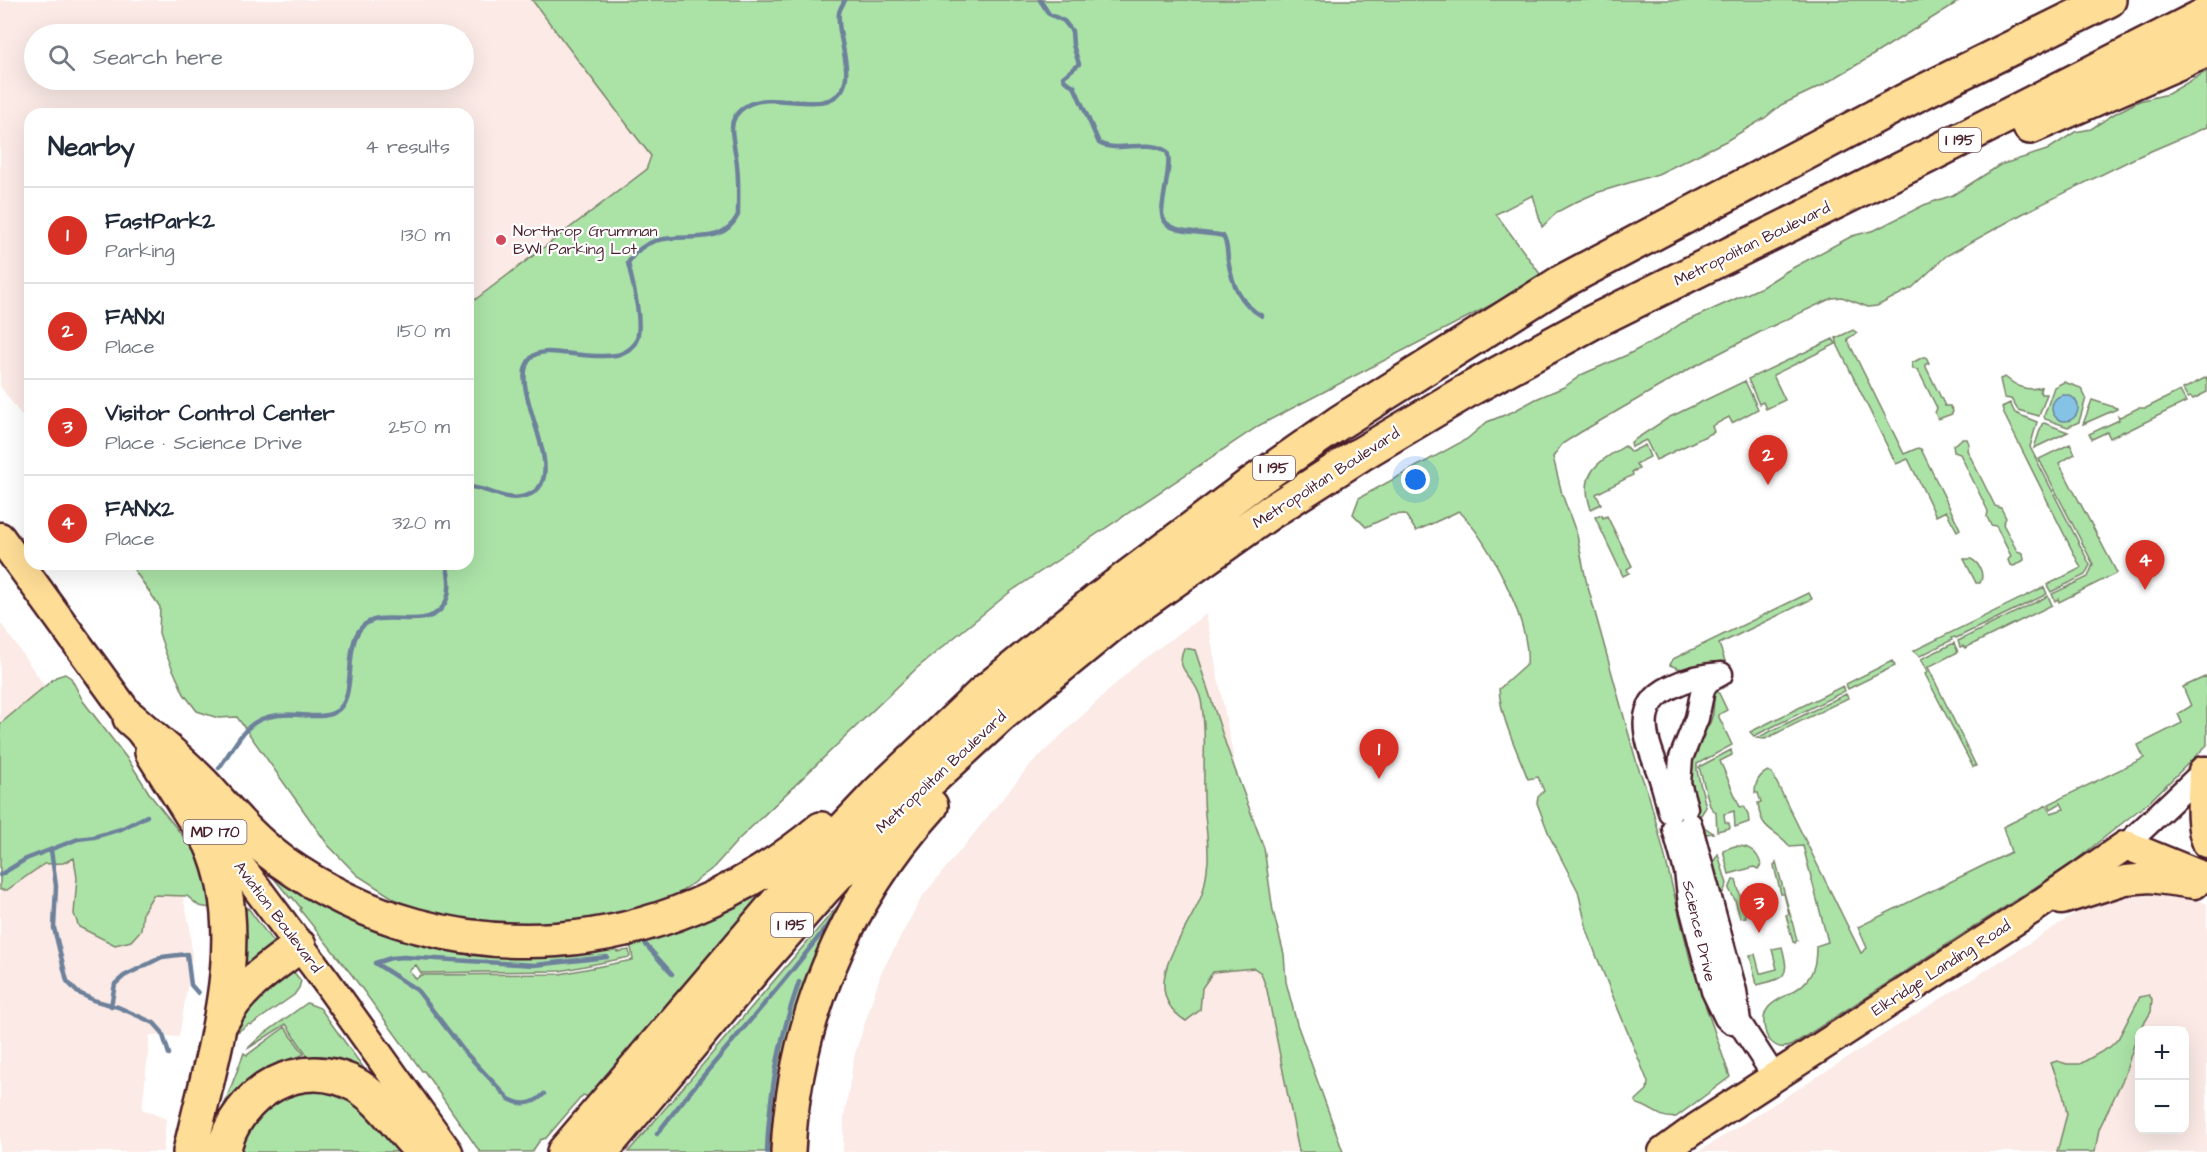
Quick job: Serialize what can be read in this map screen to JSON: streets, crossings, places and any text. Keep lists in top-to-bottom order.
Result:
{
  "streets": {
    "highway": ["I 195", "Metropolitan Boulevard"],
    "main road": ["MD 170", "Aviation Boulevard", "Elkridge Landing Road"],
    "street": ["Science Drive"]
  },
  "crossings": [
    ["Science Drive", "Elkridge Landing Road"]
  ],
  "places": ["Northrop Grumman BWI Parking Lot"],
  "page": {
    "search": "Search here",
    "heading": ["Nearby", "4 results"],
    "list": [
      {
        "mark": "1",
        "name": "FastPark2",
        "note": "Parking",
        "value": "130 m"
      },
      {
        "mark": "2",
        "name": "FANX1",
        "note": "Place",
        "value": "150 m"
      },
      {
        "mark": "3",
        "name": "Visitor Control Center",
        "note": "Place · Science Drive",
        "value": "250 m"
      },
      {
        "mark": "4",
        "name": "FANX2",
        "note": "Place",
        "value": "320 m"
      }
    ],
    "pins": [
      "2",
      "4",
      "1",
      "3"
    ],
    "map_buttons": ["+", "−"]
  }
}
